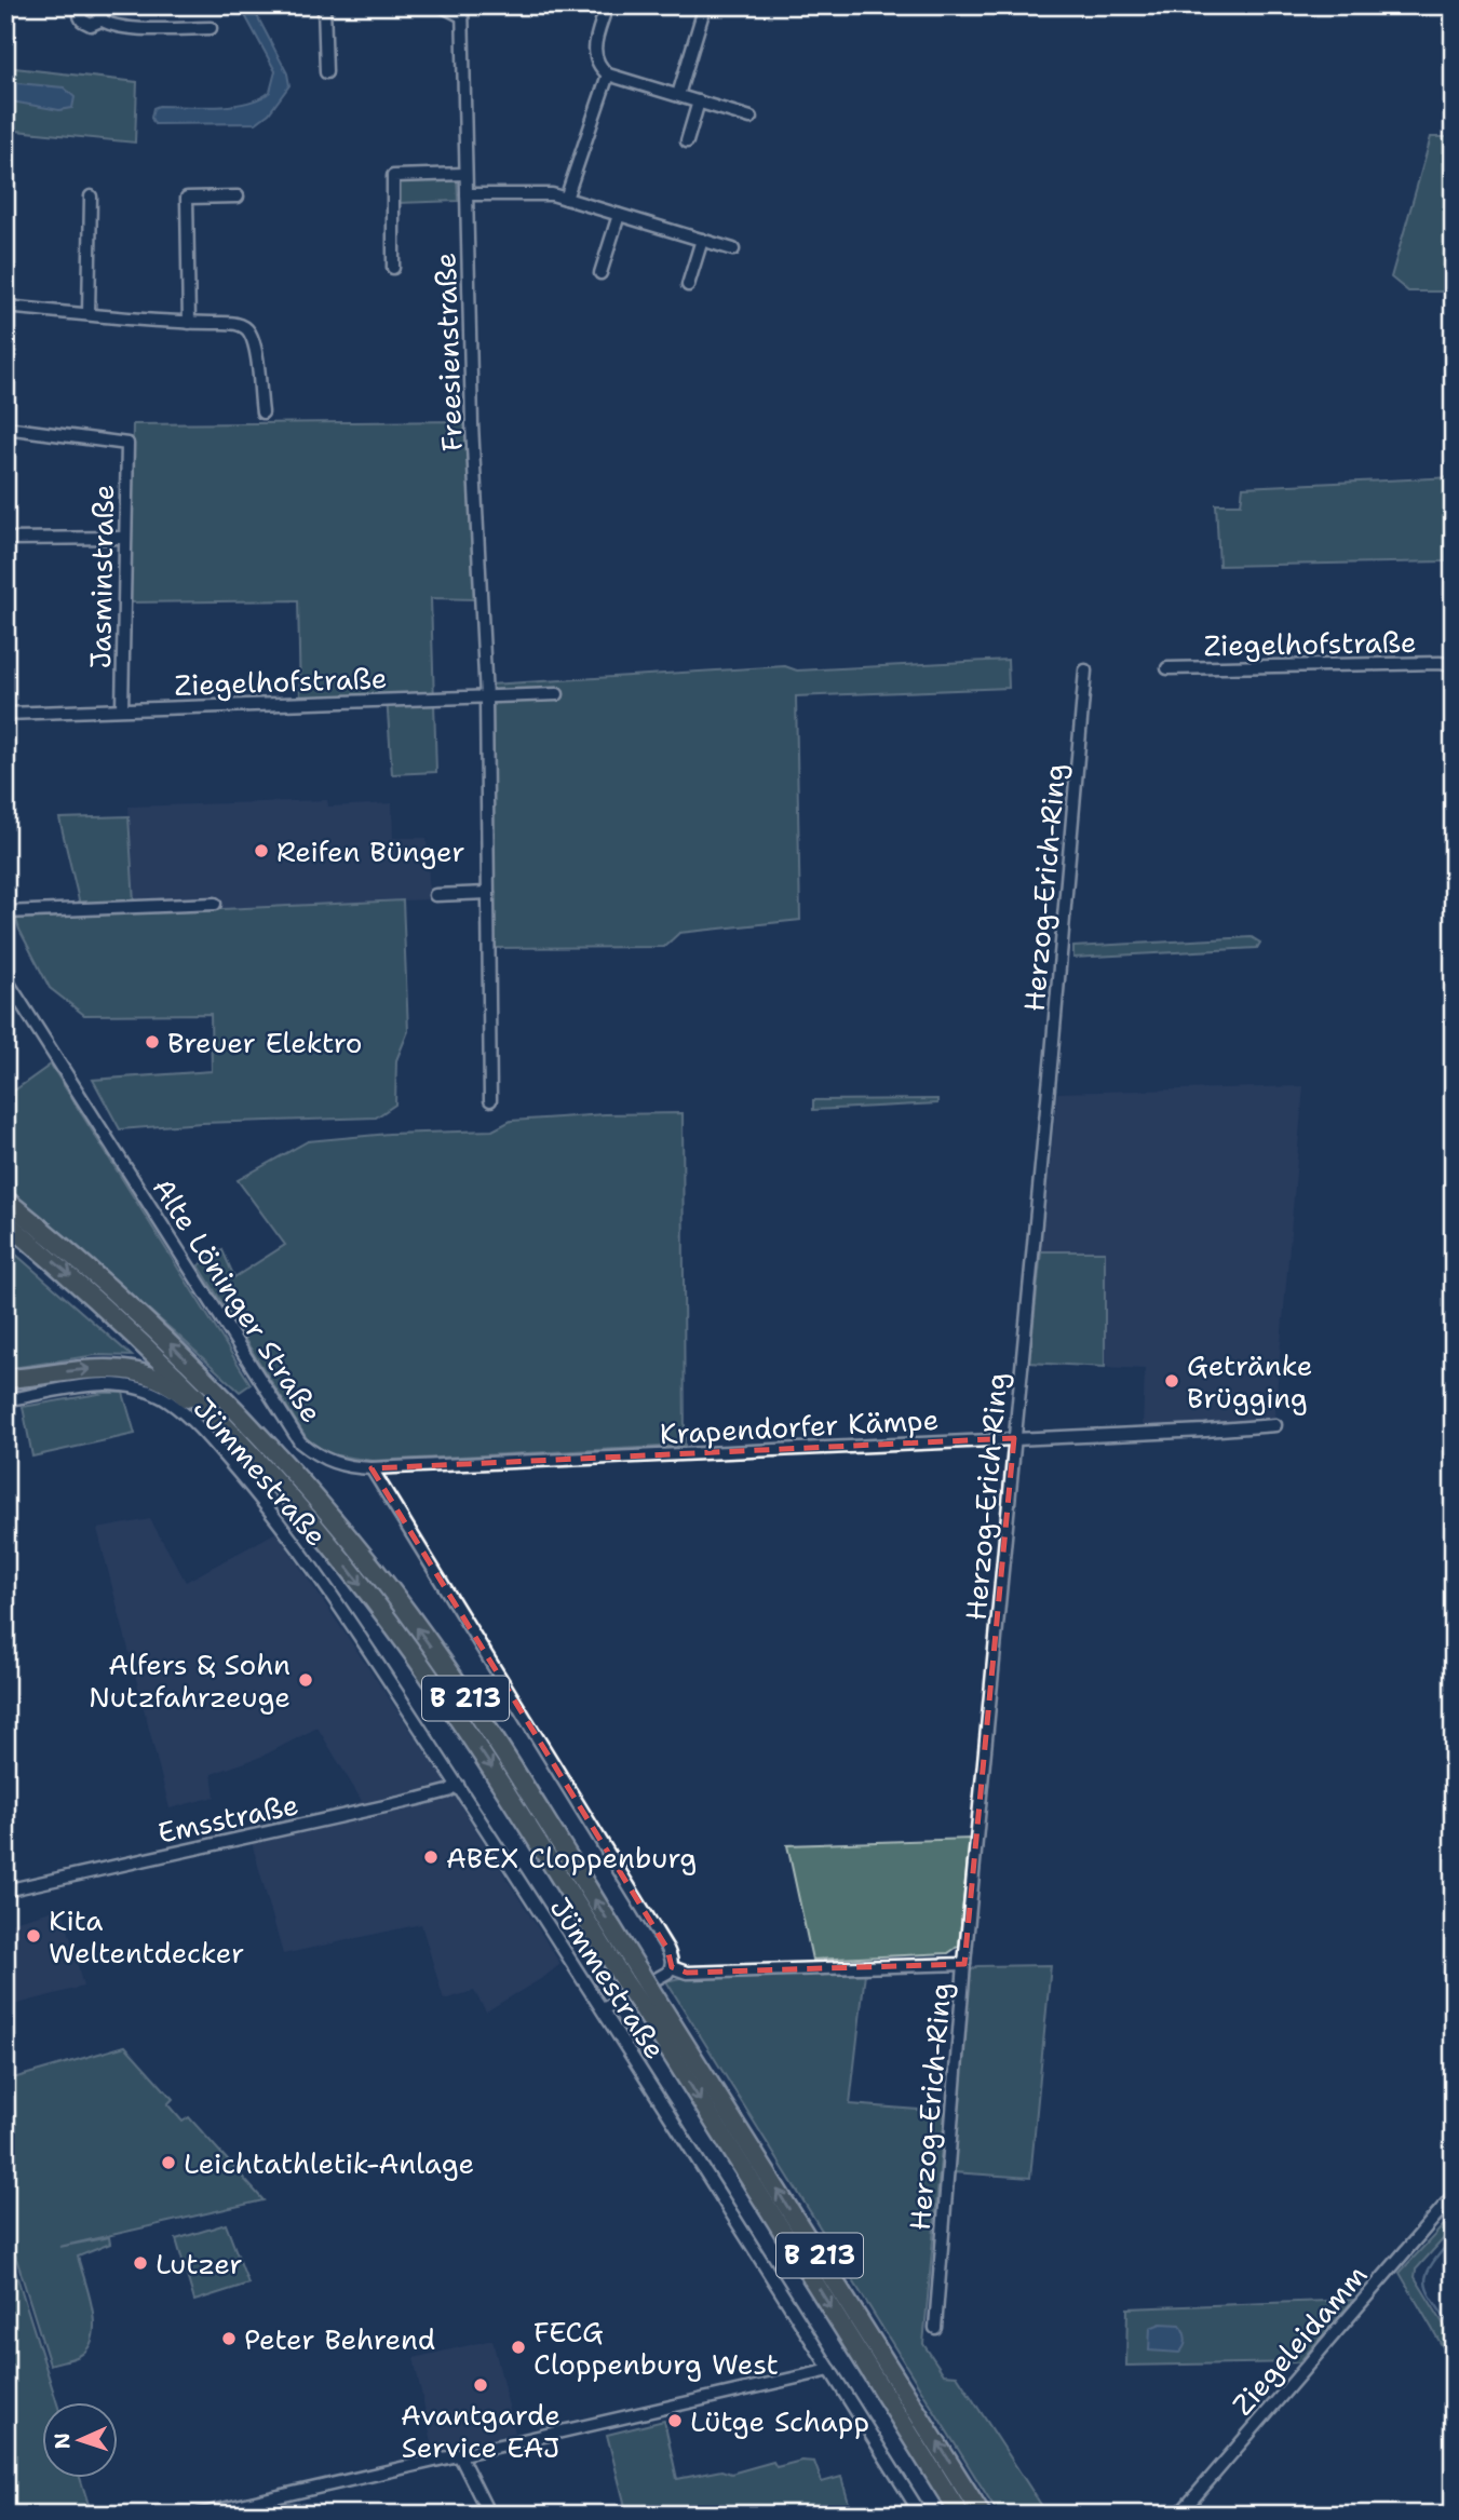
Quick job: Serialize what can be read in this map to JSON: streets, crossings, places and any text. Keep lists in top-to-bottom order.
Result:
{
  "streets": {
    "highway": ["B 213"],
    "street": [
      "Freesienstraße",
      "Jasminstraße",
      "Ziegelhofstraße",
      "Herzog-Erich-Ring",
      "Alte Löninger Straße",
      "Krapendorfer Kämpe",
      "Jümmestraße",
      "Emsstraße",
      "Ziegeleidamm"
    ]
  },
  "crossings": [
    ["Freesienstraße", "Ziegelhofstraße"],
    ["Jasminstraße", "Ziegelhofstraße"],
    ["Herzog-Erich-Ring", "Krapendorfer Kämpe"],
    ["Alte Löninger Straße", "Krapendorfer Kämpe"],
    ["Jümmestraße", "Emsstraße"]
  ],
  "places": [
    "Reifen Bünger",
    "Breuer Elektro",
    "Getränke Brügging",
    "Alfers & Sohn Nutzfahrzeuge",
    "ABEX Cloppenburg",
    "Kita Weltentdecker",
    "Leichtathletik-Anlage",
    "Lutzer",
    "Peter Behrend",
    "FECG Cloppenburg West",
    "Avantgarde Service EAJ",
    "Lütge Schapp"
  ],
  "north": "left"
}
